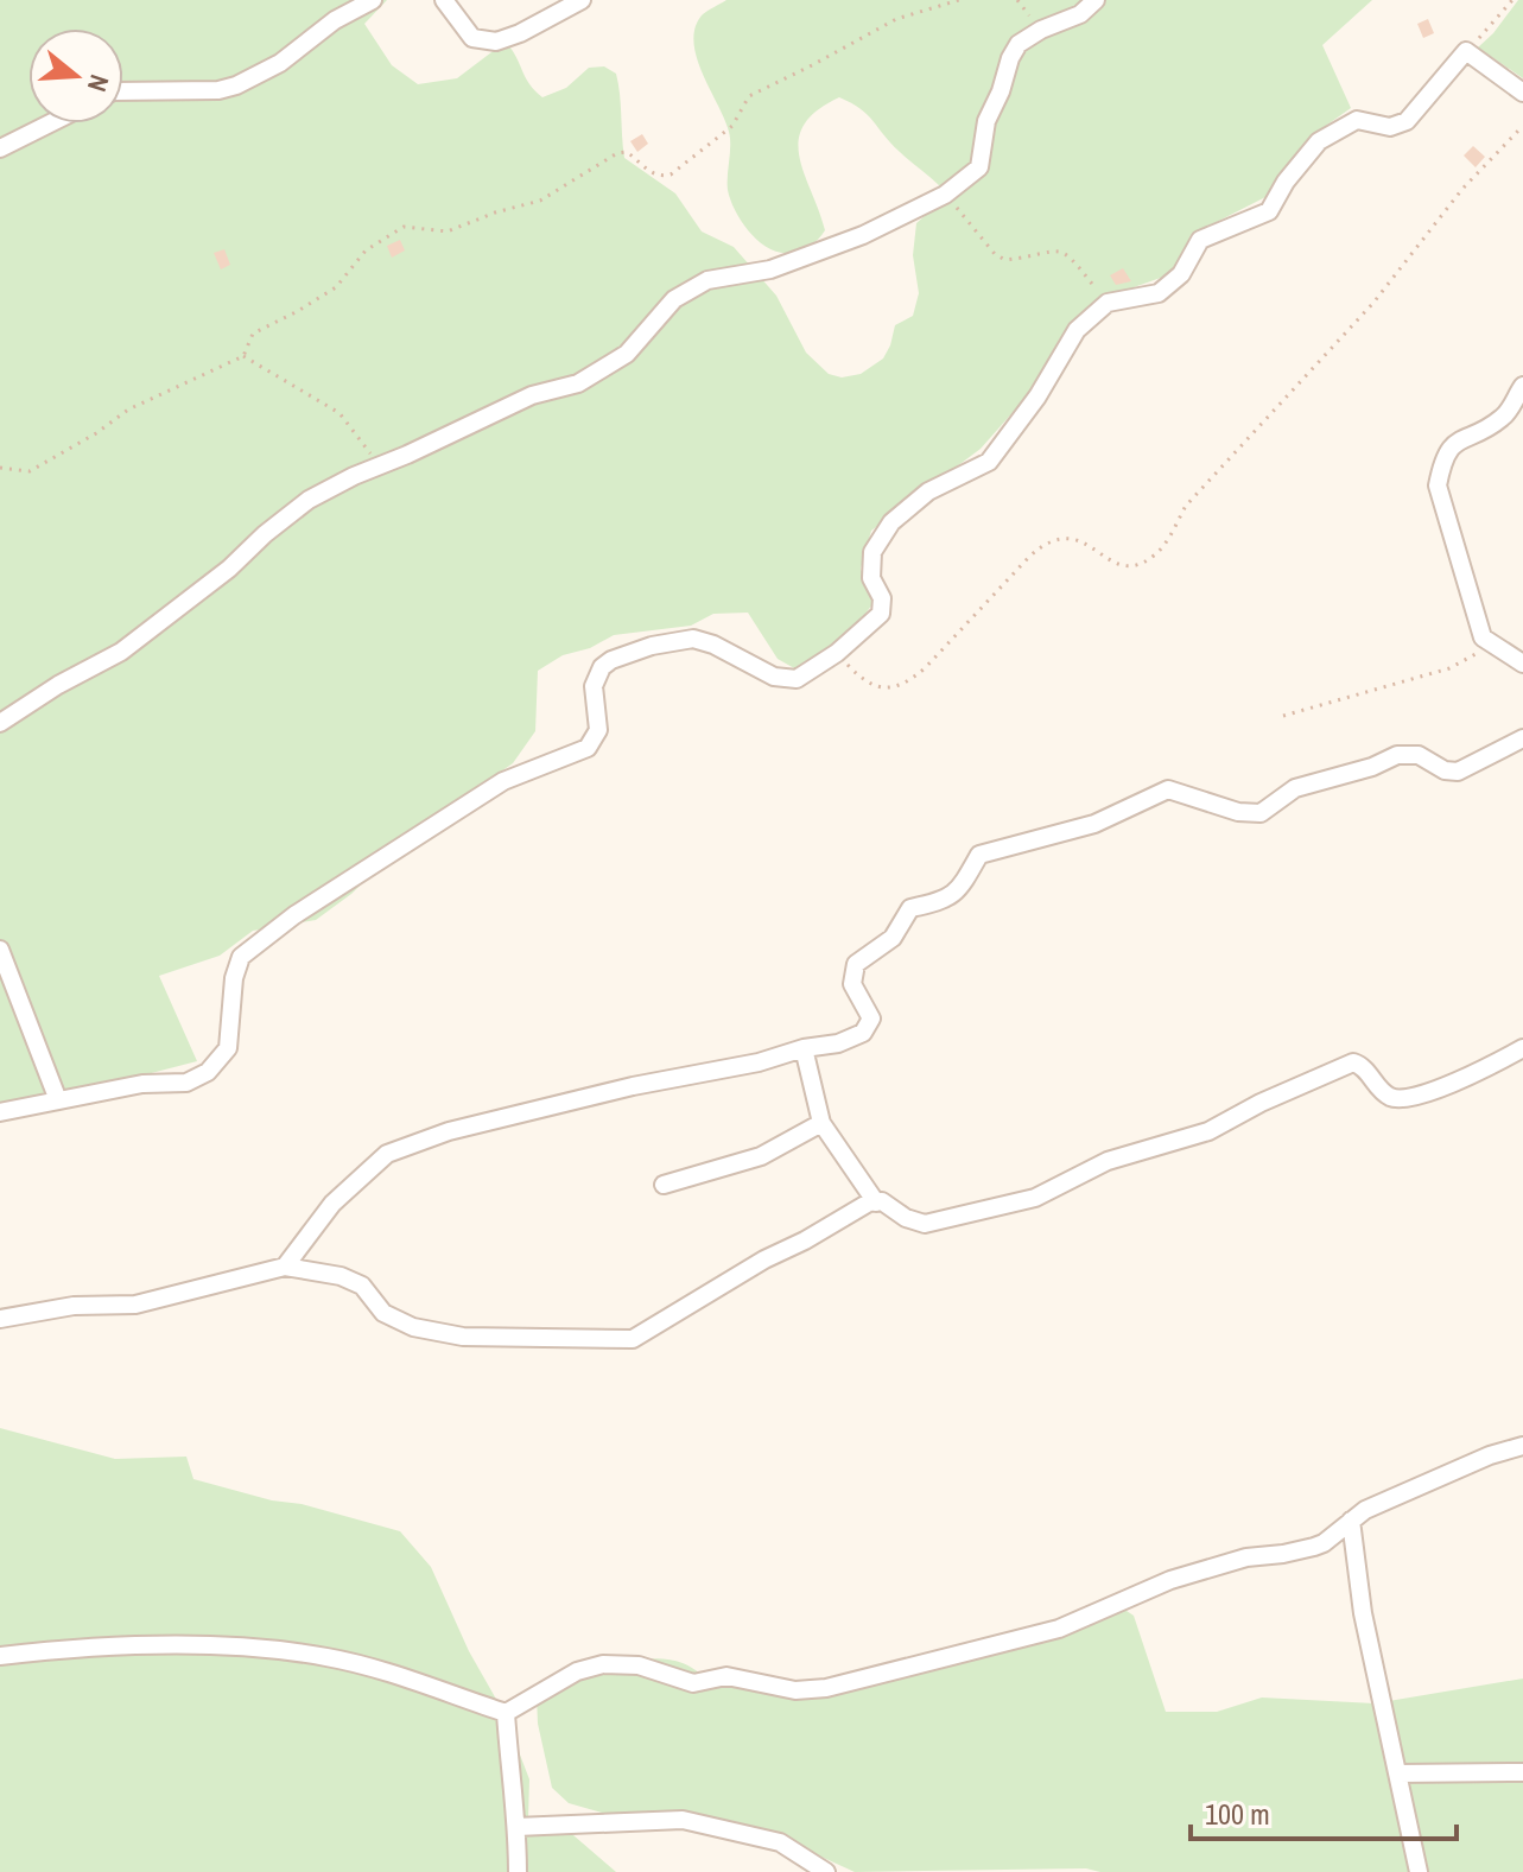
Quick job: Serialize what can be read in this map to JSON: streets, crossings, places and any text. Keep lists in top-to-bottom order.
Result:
{
  "scale_bar": "100 m",
  "north": "right"
}
